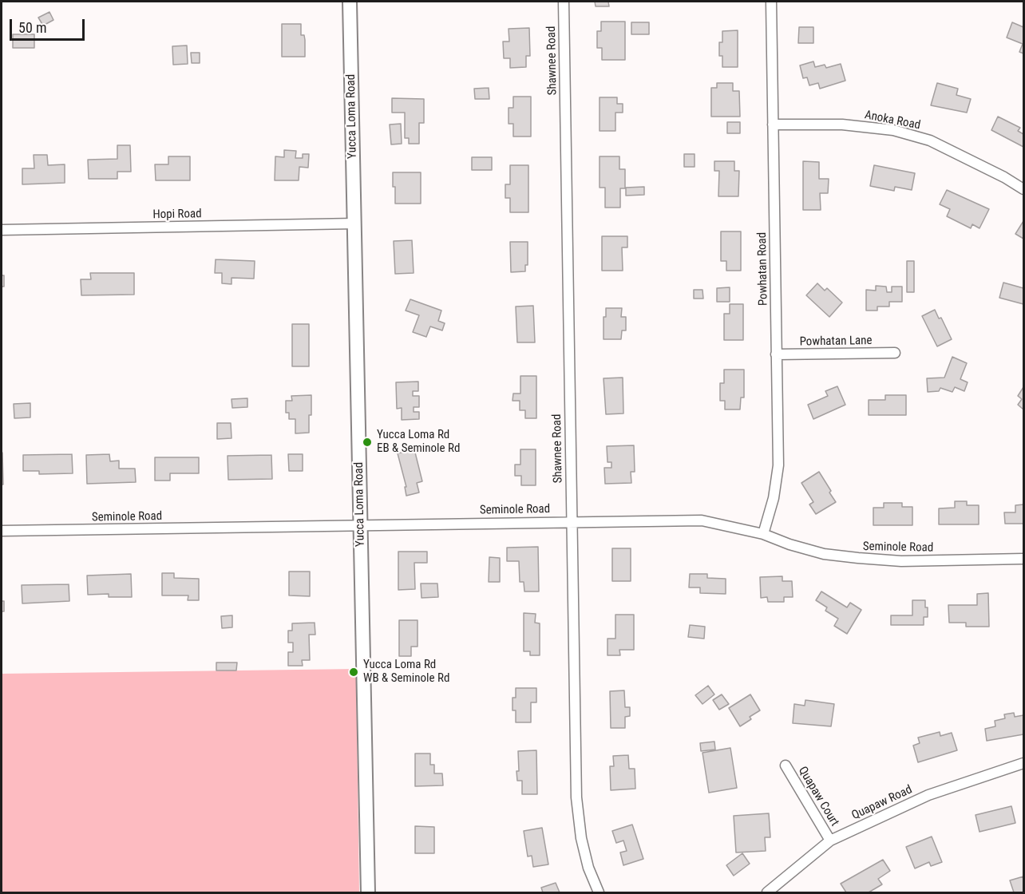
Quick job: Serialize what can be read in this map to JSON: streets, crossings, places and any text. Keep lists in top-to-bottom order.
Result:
{
  "streets": {
    "main road": ["Yucca Loma Road"],
    "street": [
      "Shawnee Road",
      "Anoka Road",
      "Hopi Road",
      "Powhatan Road",
      "Powhatan Lane",
      "Seminole Road",
      "Quapaw Court",
      "Quapaw Road"
    ]
  },
  "crossings": [
    ["Shawnee Road", "Seminole Road"],
    ["Yucca Loma Road", "Hopi Road"],
    ["Yucca Loma Road", "Seminole Road"],
    ["Anoka Road", "Powhatan Road"],
    ["Powhatan Road", "Powhatan Lane"],
    ["Powhatan Road", "Seminole Road"],
    ["Quapaw Court", "Quapaw Road"]
  ],
  "places": ["Yucca Loma Rd EB & Seminole Rd", "Yucca Loma Rd WB & Seminole Rd"],
  "scale_bar": "50 m"
}
